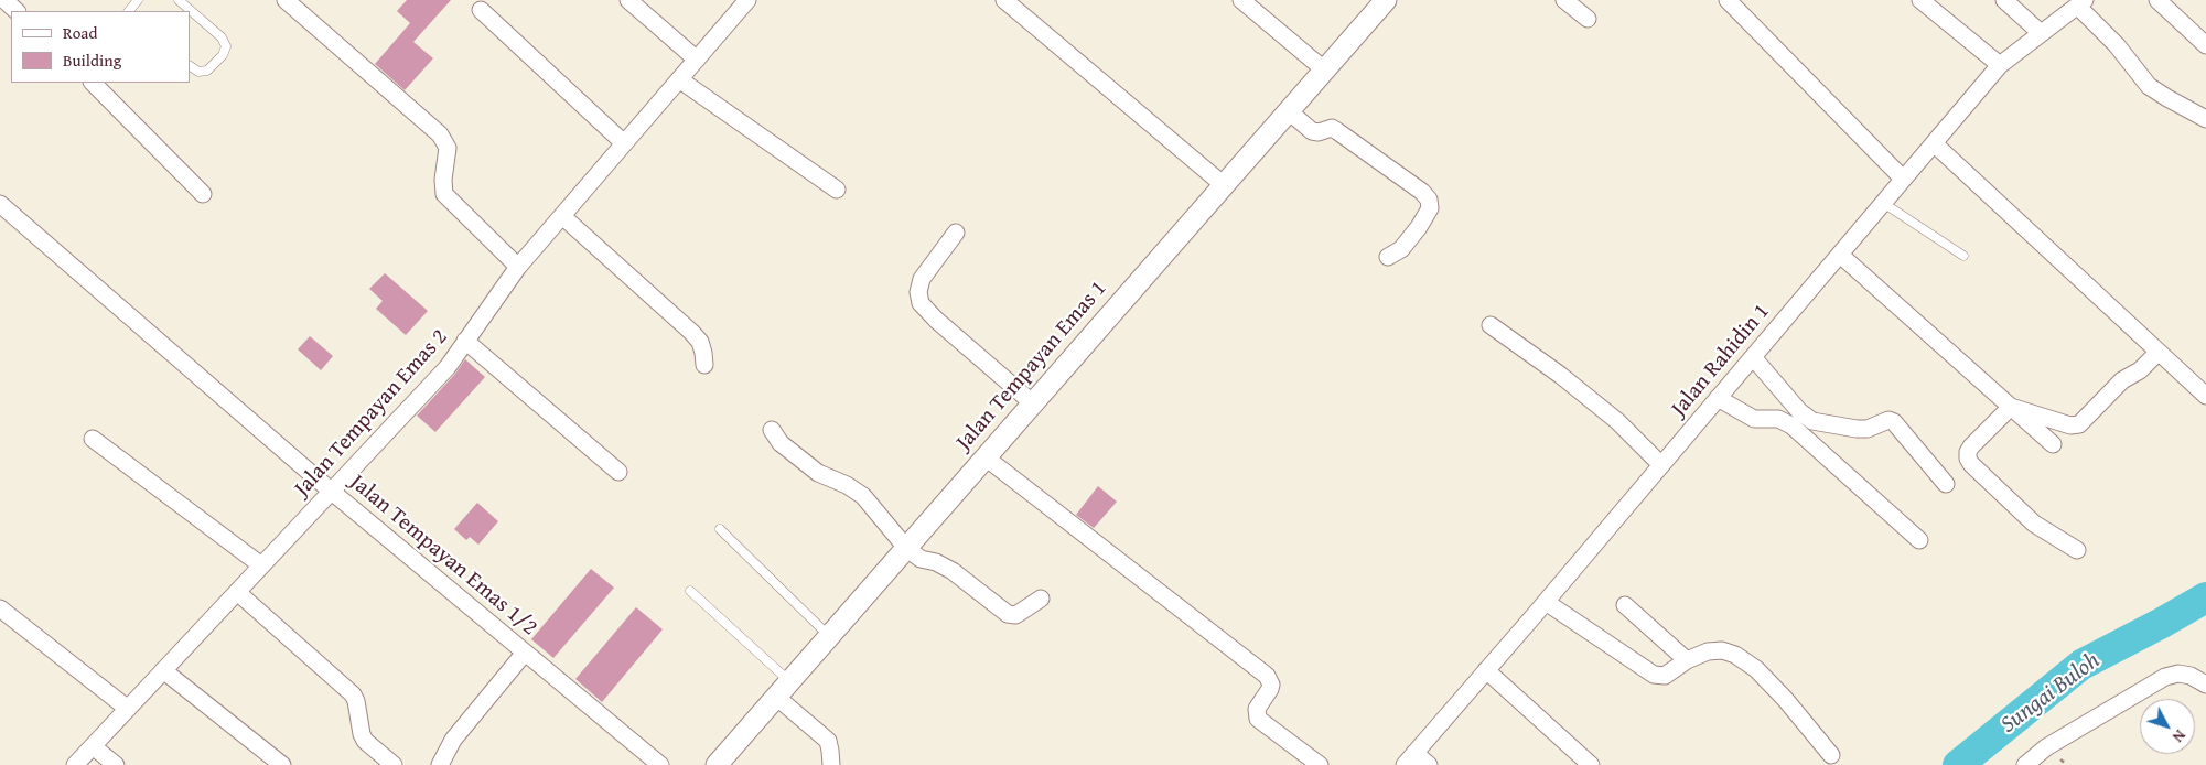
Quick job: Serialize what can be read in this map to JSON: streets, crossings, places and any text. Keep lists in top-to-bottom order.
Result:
{
  "streets": {
    "street": [
      "Jalan Rahidin 1",
      "Jalan Tempayan Emas 1",
      "Jalan Tempayan Emas 2",
      "Jalan Tempayan Emas 1/2"
    ]
  },
  "crossings": [
    ["Jalan Tempayan Emas 2", "Jalan Tempayan Emas 1/2"]
  ],
  "water": ["Sungai Buloh"],
  "legend": ["Road", "Building"],
  "north": "bottom right"
}
